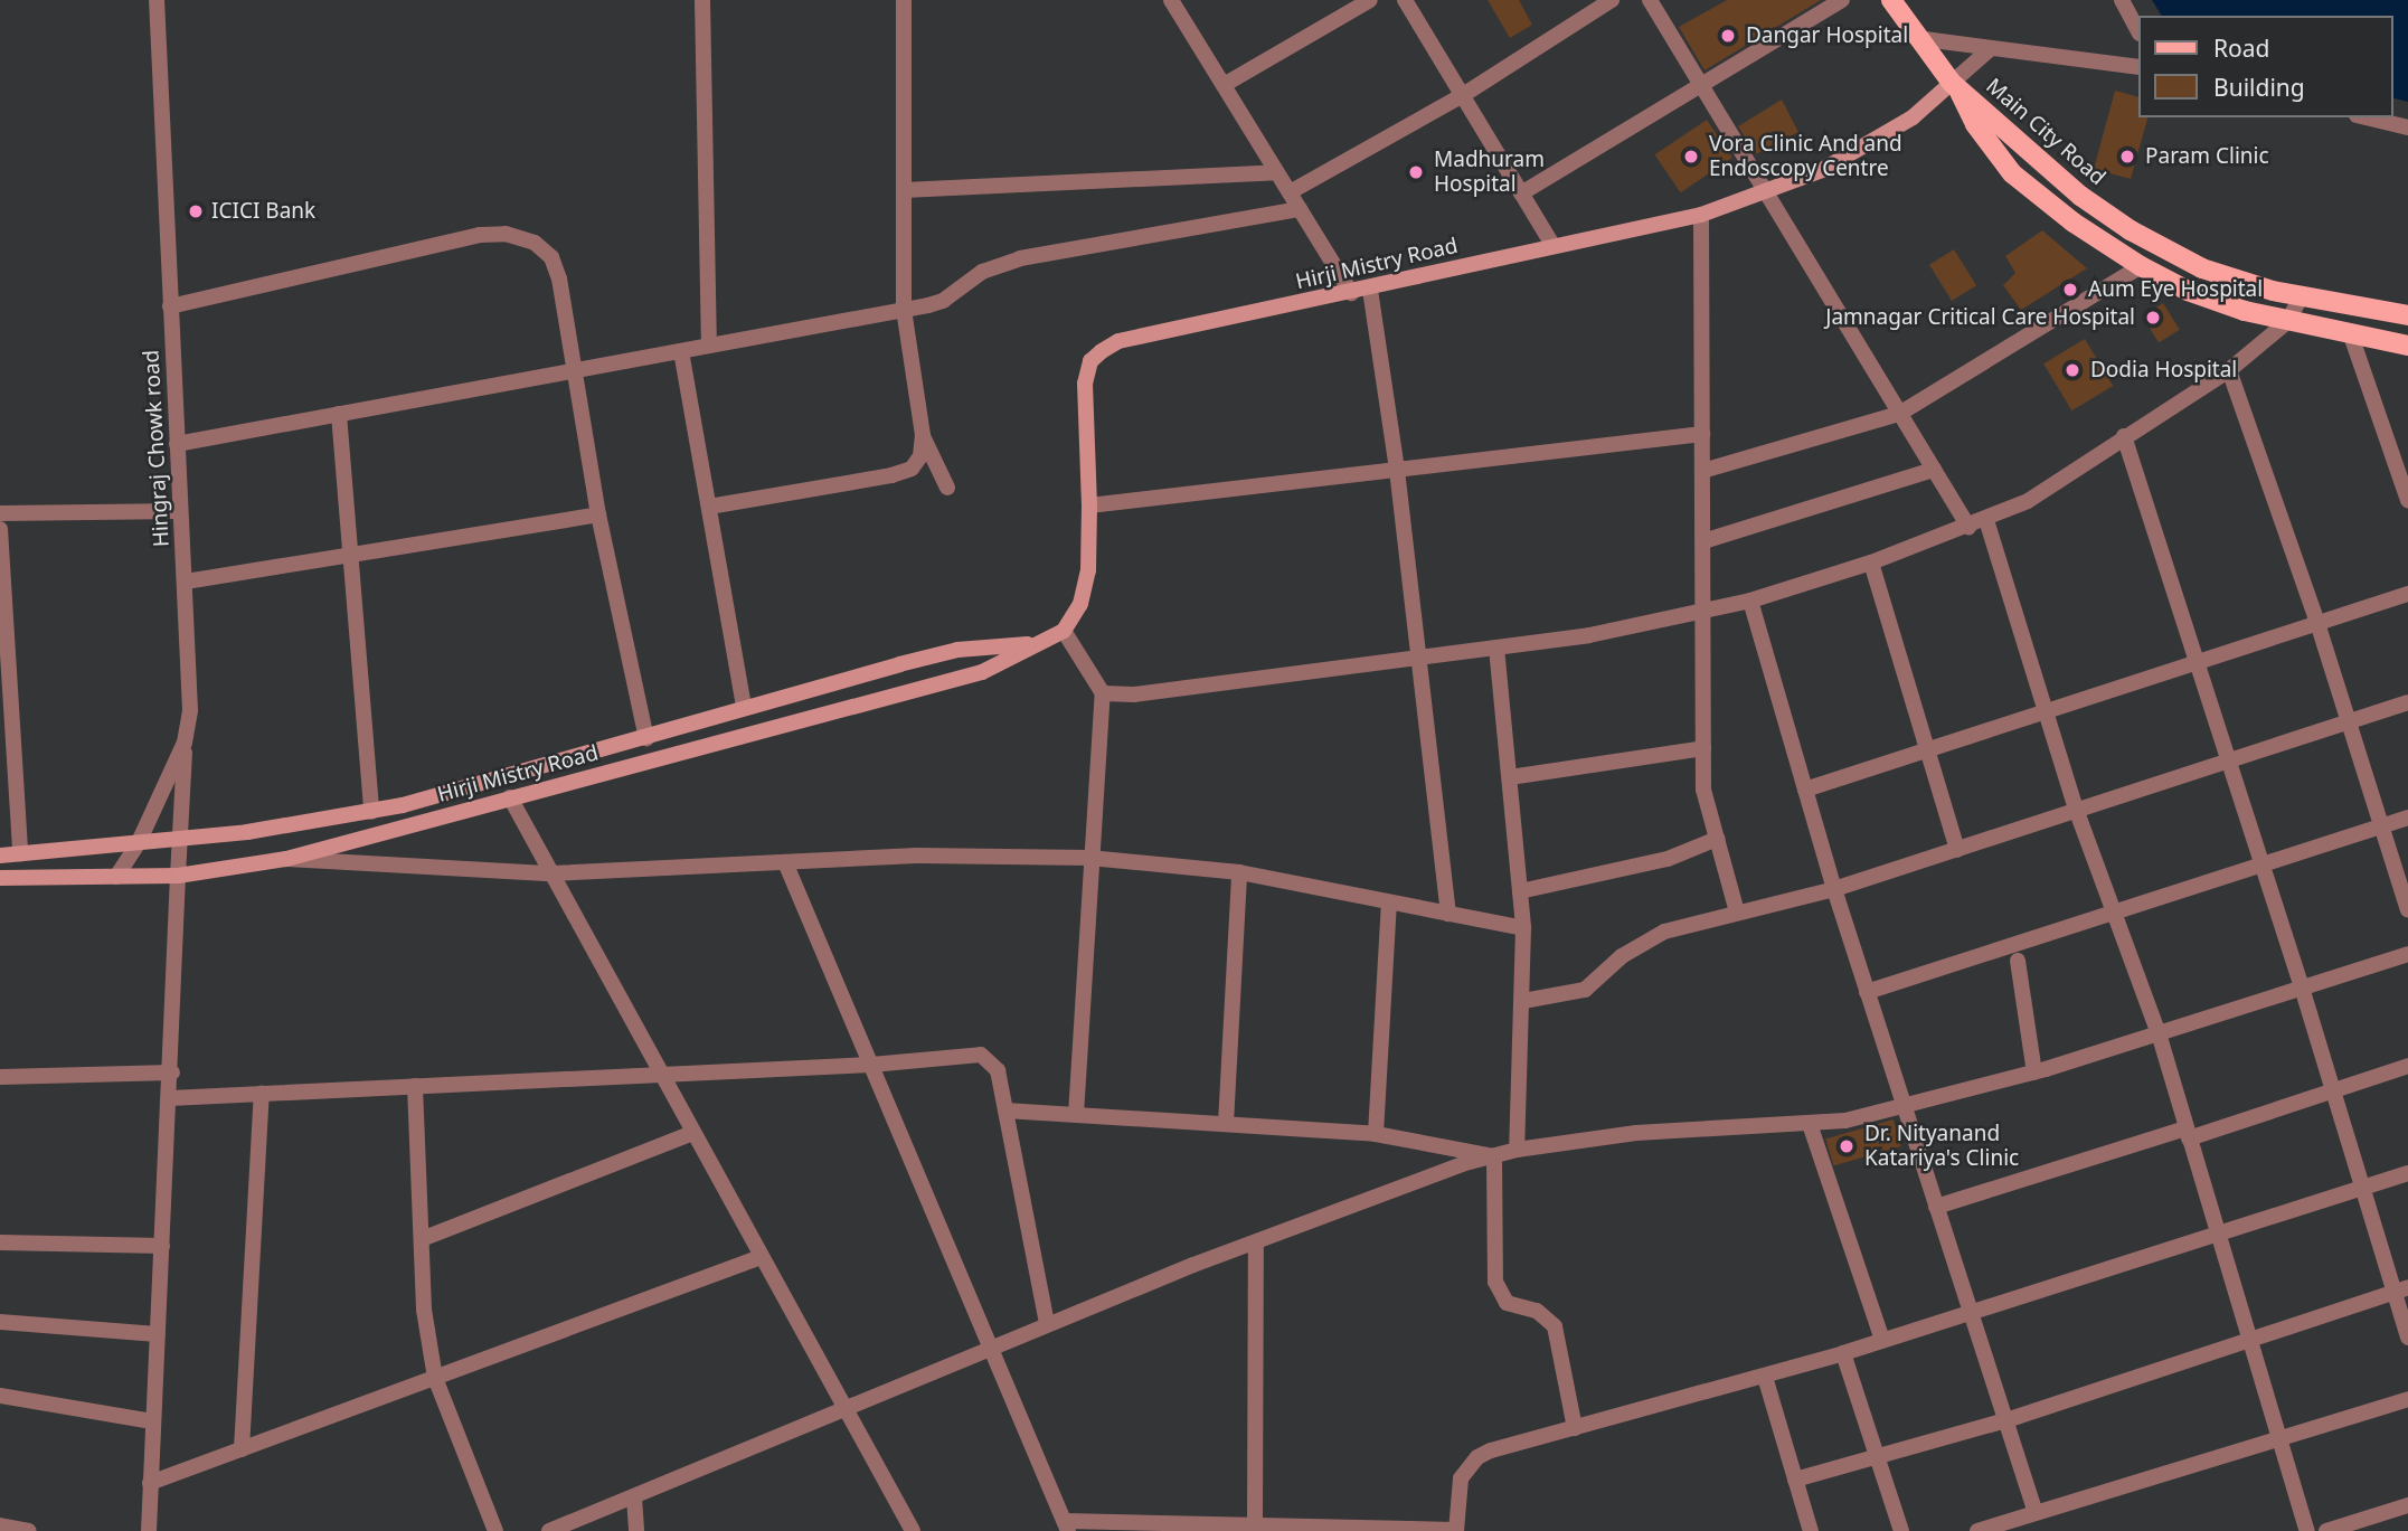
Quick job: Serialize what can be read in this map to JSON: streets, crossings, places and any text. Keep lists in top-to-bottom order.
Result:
{
  "streets": {
    "main road": ["Main City Road", "Hirji Mistry Road"],
    "street": ["Hingraj Chowk road"]
  },
  "crossings": [
    ["Main City Road", "Hirji Mistry Road"],
    ["Hirji Mistry Road", "Hingraj Chowk road"]
  ],
  "places": [
    "Dangar Hospital",
    "Vora Clinic And and Endoscopy Centre",
    "Param Clinic",
    "Madhuram Hospital",
    "ICICI Bank",
    "Aum Eye Hospital",
    "Jamnagar Critical Care Hospital",
    "Dodia Hospital",
    "Dr. Nityanand Katariya's Clinic"
  ],
  "legend": ["Road", "Building"]
}
